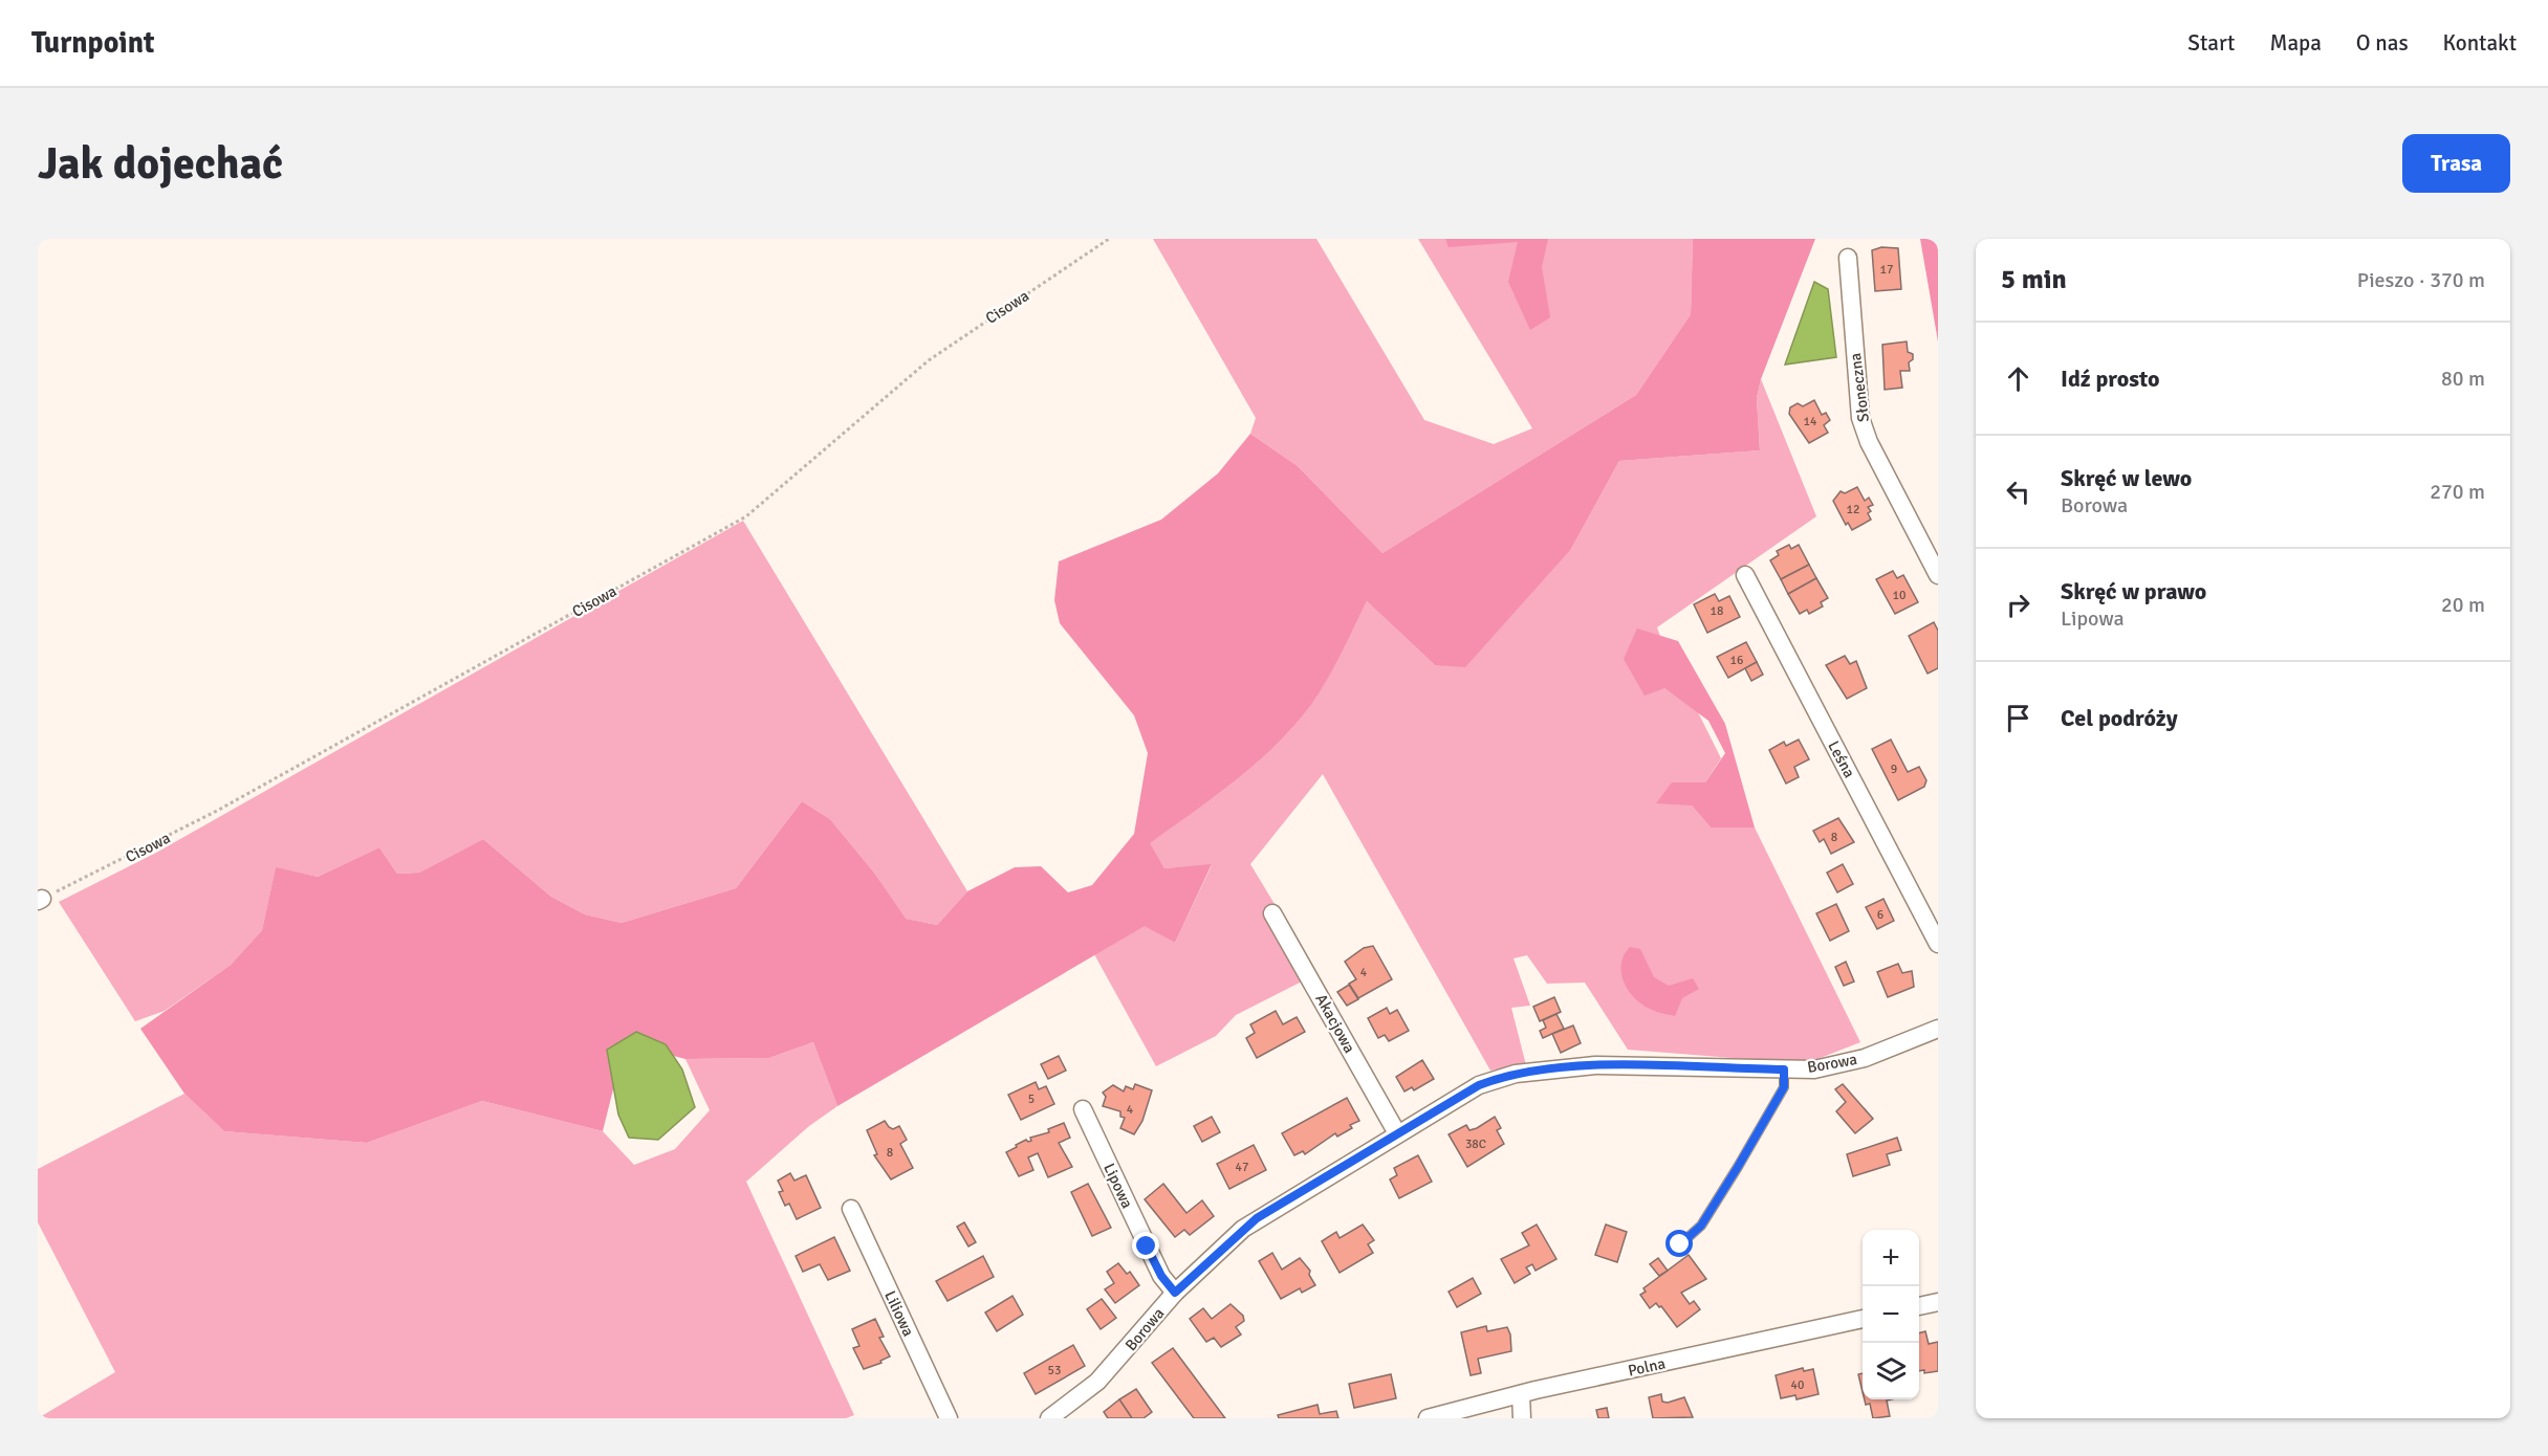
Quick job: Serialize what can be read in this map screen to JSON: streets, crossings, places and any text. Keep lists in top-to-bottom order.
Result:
{
  "streets": {
    "street": [
      "Słoneczna",
      "Leśna",
      "Akacjowa",
      "Borowa",
      "Lipowa",
      "Liliowa",
      "Polna"
    ],
    "path": ["Cisowa"]
  },
  "crossings": [
    ["Akacjowa", "Borowa"],
    ["Borowa", "Lipowa"]
  ],
  "house_numbers": [
    "17",
    "14",
    "12",
    "10",
    "18",
    "16",
    "9",
    "8",
    "6",
    "4",
    "5",
    "4",
    "38C",
    "8",
    "47",
    "53",
    "40"
  ],
  "page": {
    "header": "Turnpoint",
    "nav": [
      "Start",
      "Mapa",
      "O nas",
      "Kontakt"
    ],
    "buttons": "Trasa",
    "title": "Jak dojechać",
    "heading": ["5 min", "Pieszo · 370 m"],
    "list": [
      ["Idź prosto", "80 m"],
      ["Skręć w lewo", "Borowa", "270 m"],
      ["Skręć w prawo", "Lipowa", "20 m"],
      "Cel podróży"
    ],
    "map_buttons": ["+", "−"]
  }
}
